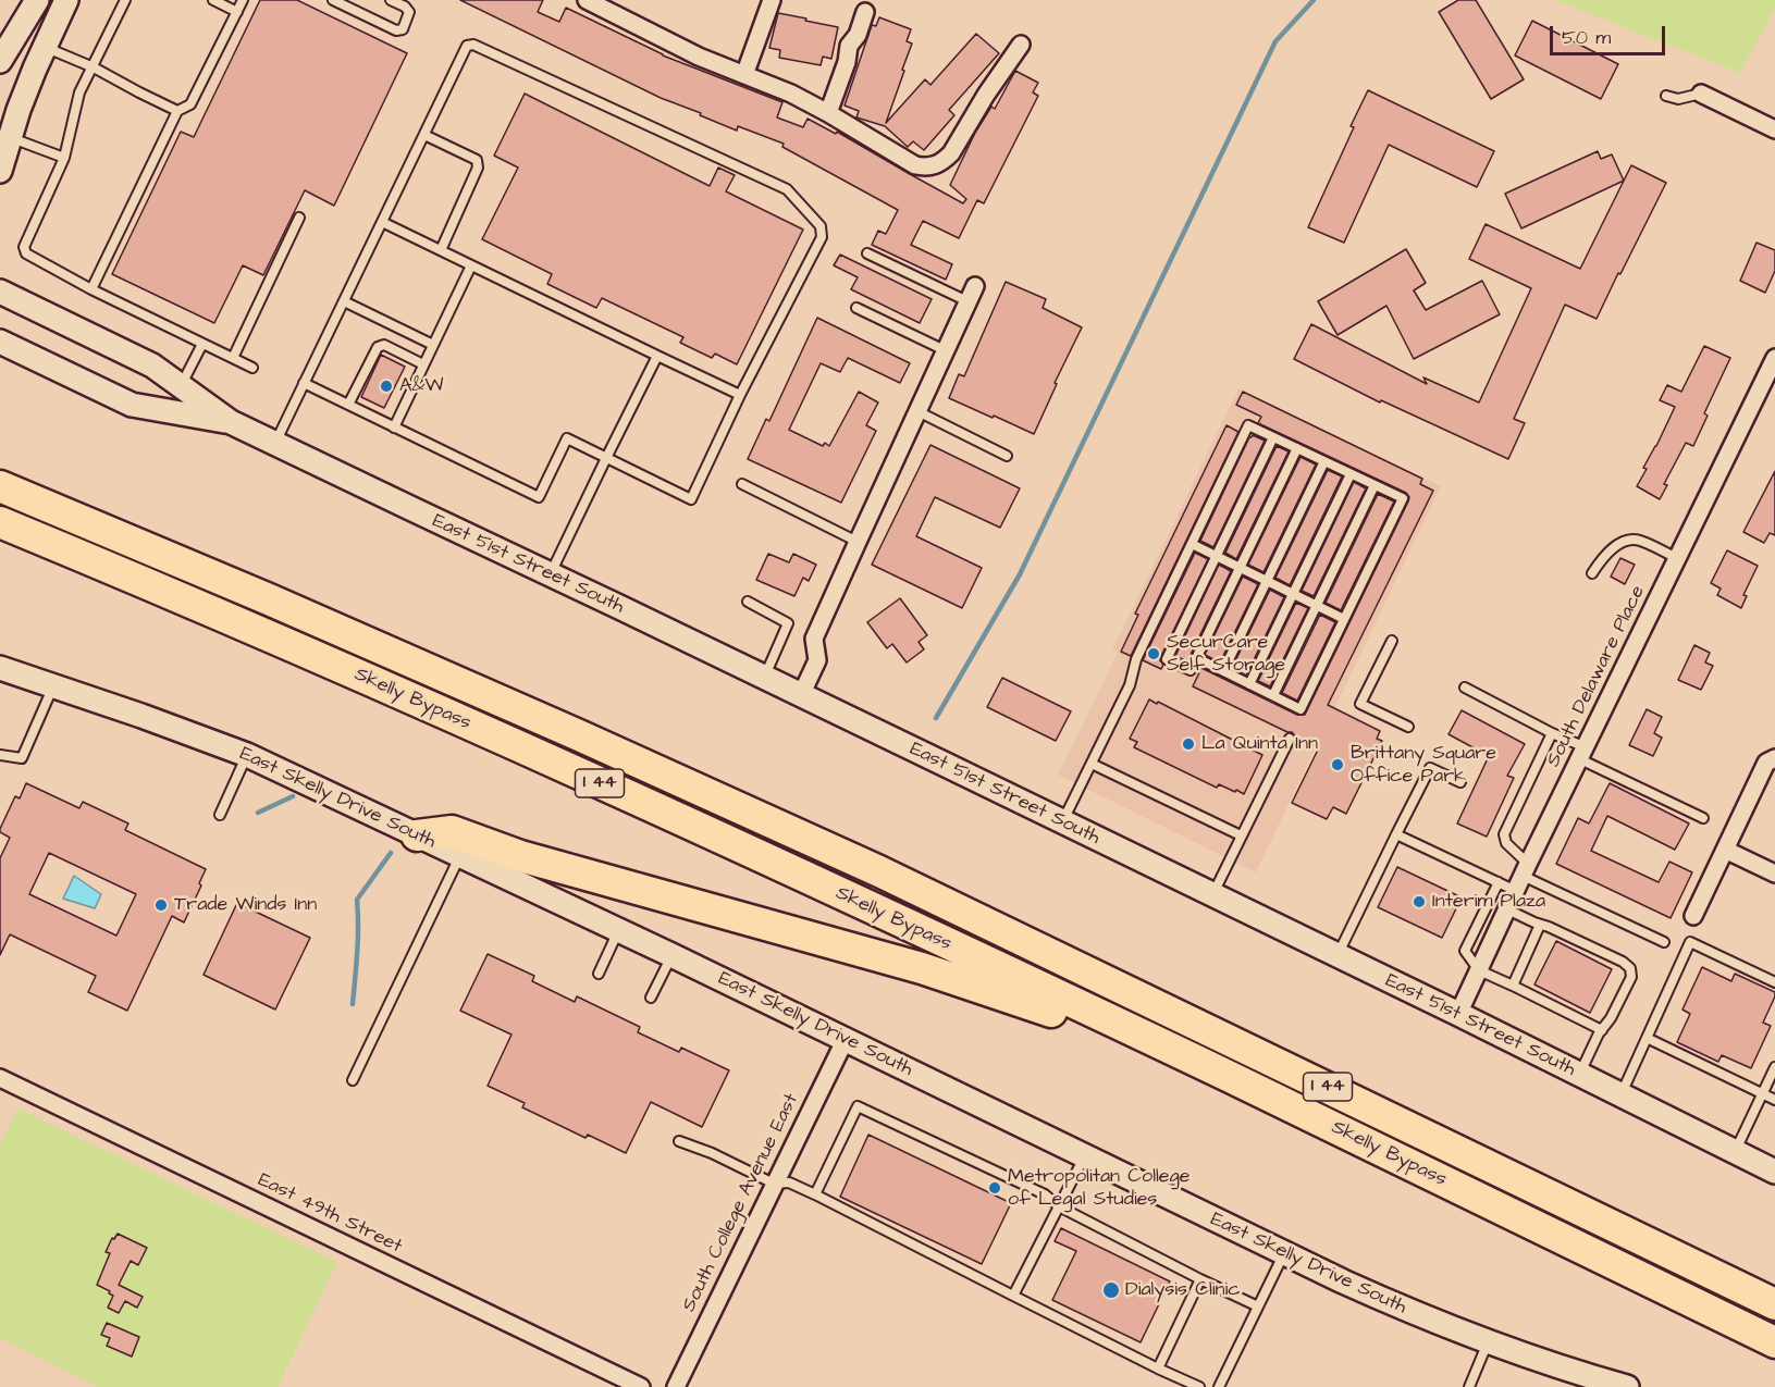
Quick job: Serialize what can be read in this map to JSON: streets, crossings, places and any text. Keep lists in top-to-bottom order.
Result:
{
  "streets": {
    "highway": ["Skelly Bypass", "I 44"],
    "main road": ["East 51st Street South", "East Skelly Drive South"],
    "street": ["South Delaware Place", "South College Avenue East", "East 49th Street"]
  },
  "crossings": [
    ["East 51st Street South", "South Delaware Place"],
    ["East Skelly Drive South", "South College Avenue East"]
  ],
  "places": [
    "A&W",
    "SecurCare Self Storage",
    "La Quinta Inn",
    "Brittany Square Office Park",
    "Interim Plaza",
    "Trade Winds Inn",
    "Metropolitan College of Legal Studies",
    "Dialysis Clinic"
  ],
  "scale_bar": "50 m"
}
